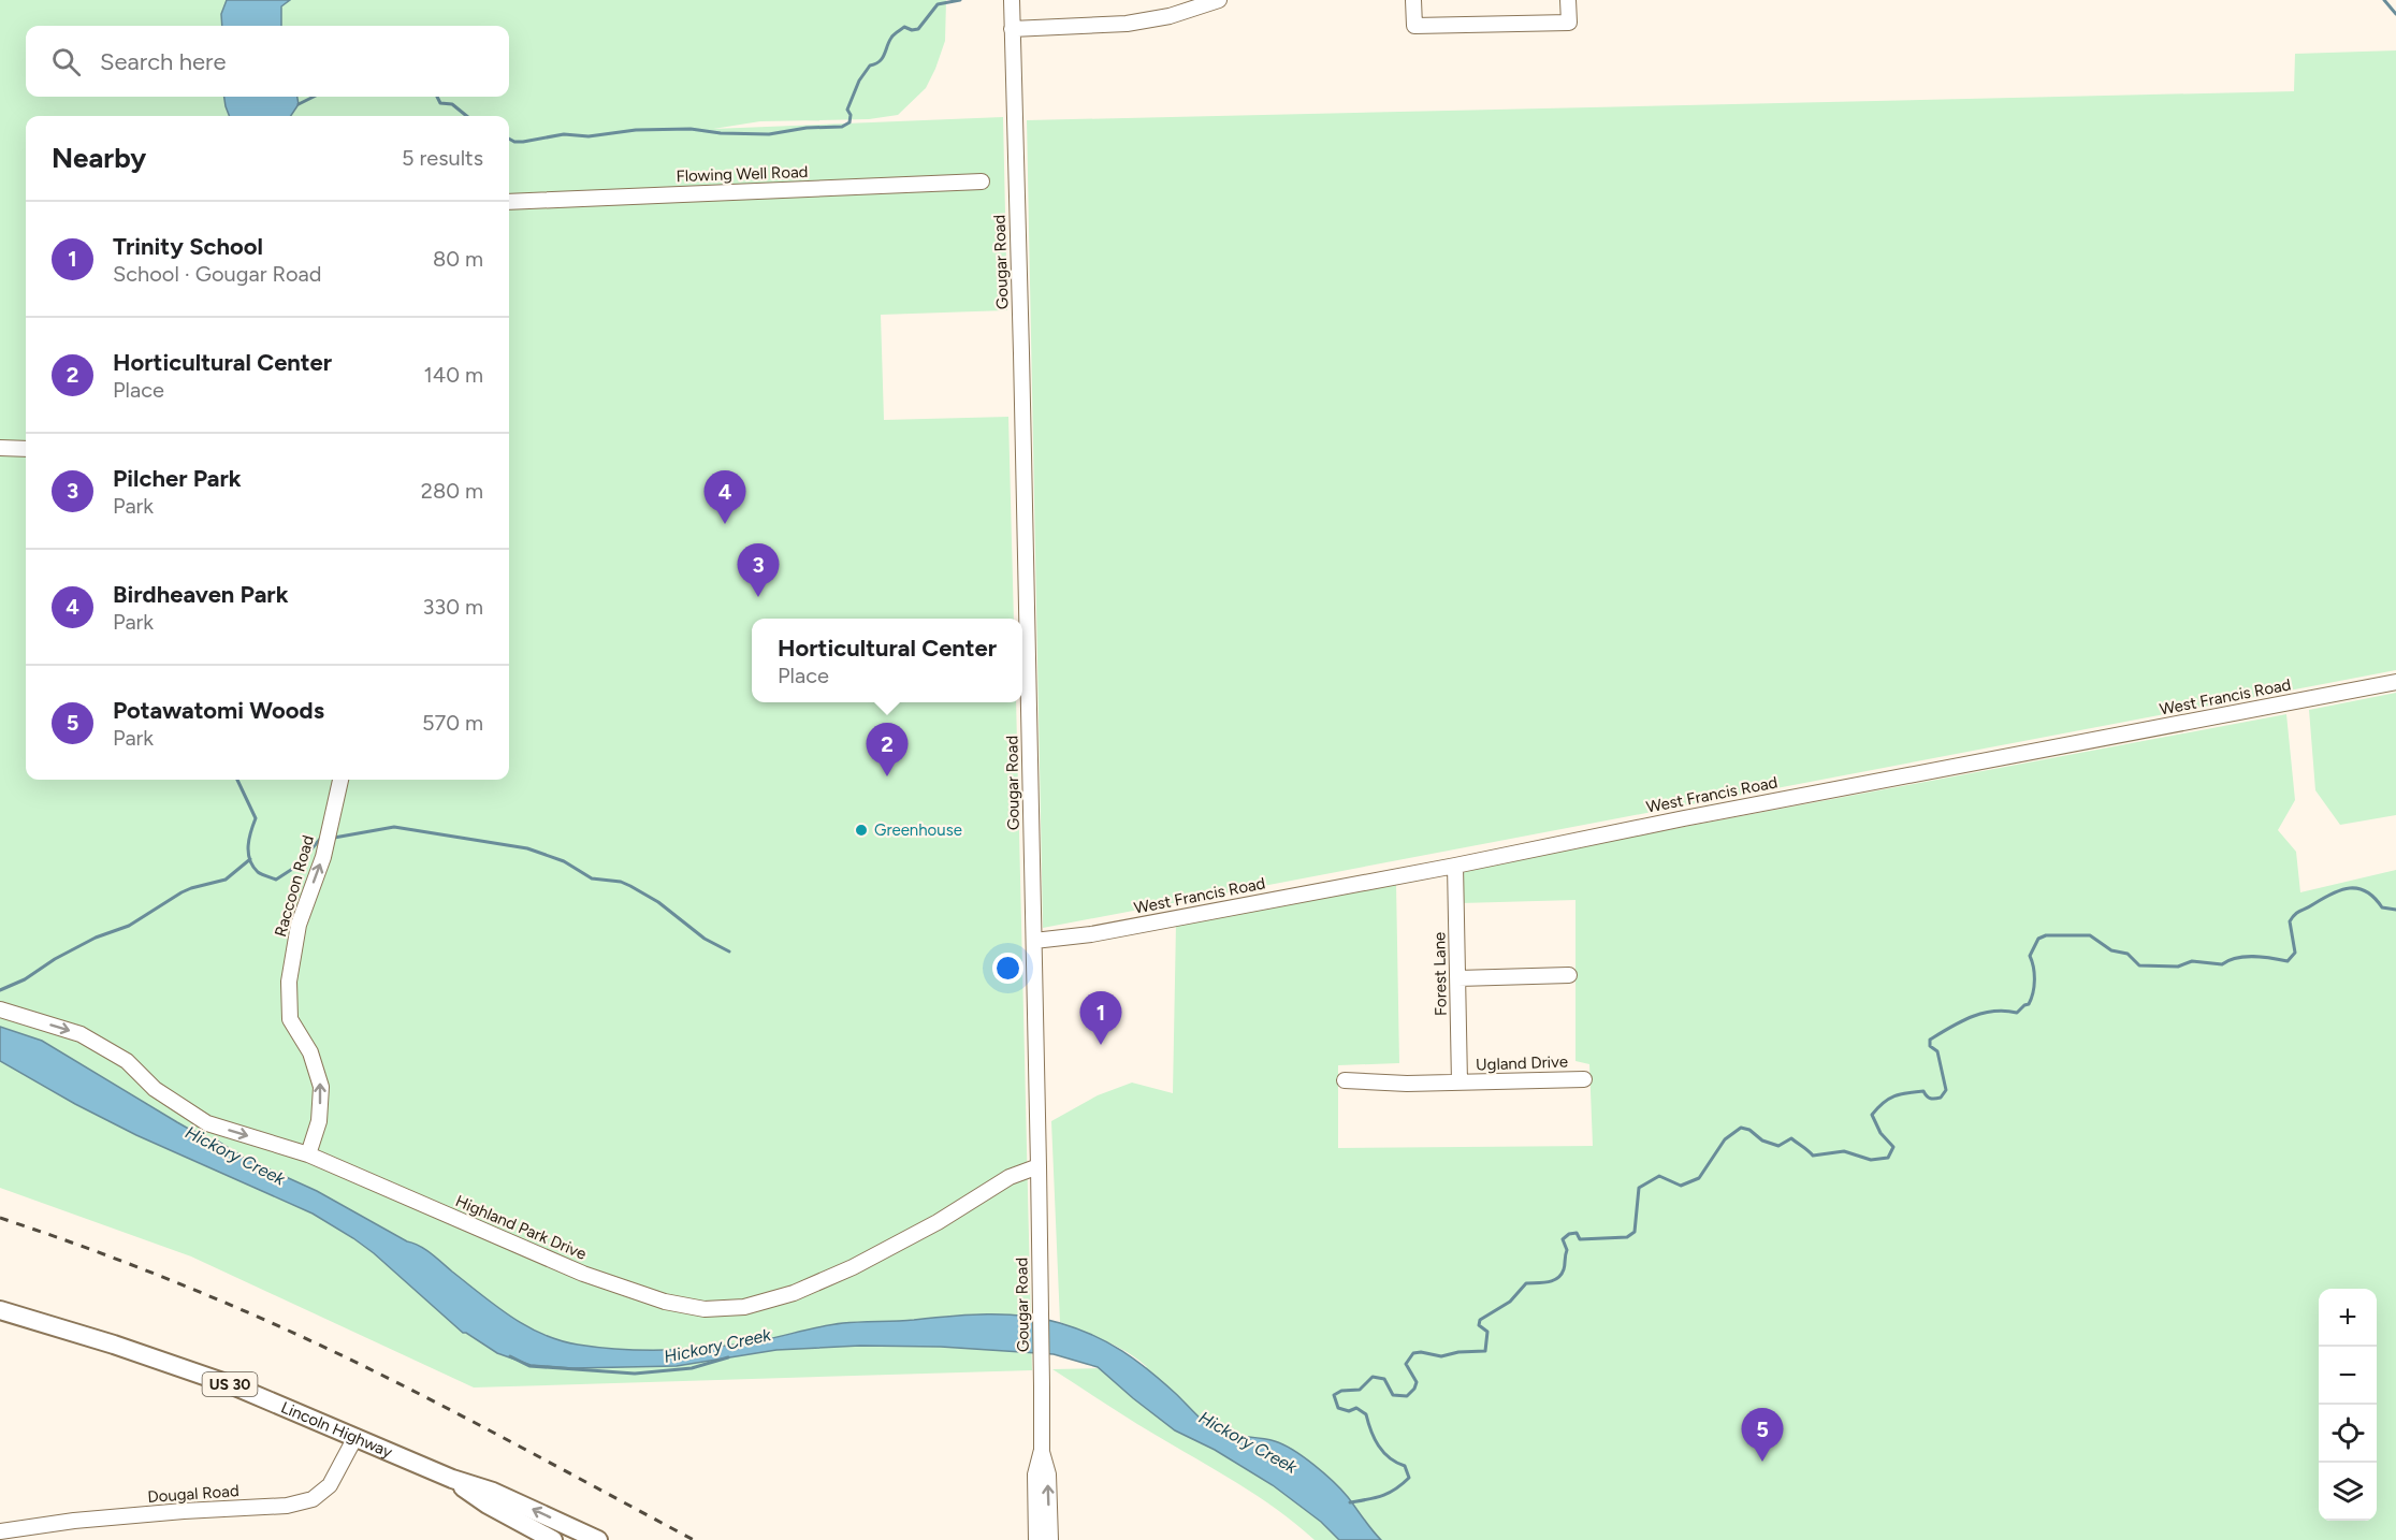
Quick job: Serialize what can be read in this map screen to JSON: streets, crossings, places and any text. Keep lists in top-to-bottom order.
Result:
{
  "streets": {
    "main road": ["US 30", "Lincoln Highway"],
    "street": [
      "Flowing Well Road",
      "Gougar Road",
      "West Francis Road",
      "Raccoon Road",
      "Forest Lane",
      "Ugland Drive",
      "Highland Park Drive",
      "Dougal Road"
    ]
  },
  "crossings": [
    ["Gougar Road", "West Francis Road"],
    ["Gougar Road", "Highland Park Drive"],
    ["West Francis Road", "Forest Lane"],
    ["Raccoon Road", "Highland Park Drive"],
    ["Forest Lane", "Ugland Drive"],
    ["Lincoln Highway", "Dougal Road"]
  ],
  "one_way": ["Raccoon Road"],
  "water": ["Hickory Creek"],
  "places": ["Greenhouse"],
  "page": {
    "search": "Search here",
    "heading": ["Nearby", "5 results"],
    "list": [
      {
        "mark": "1",
        "name": "Trinity School",
        "note": "School · Gougar Road",
        "value": "80 m"
      },
      {
        "mark": "2",
        "name": "Horticultural Center",
        "note": "Place",
        "value": "140 m"
      },
      {
        "mark": "3",
        "name": "Pilcher Park",
        "note": "Park",
        "value": "280 m"
      },
      {
        "mark": "4",
        "name": "Birdheaven Park",
        "note": "Park",
        "value": "330 m"
      },
      {
        "mark": "5",
        "name": "Potawatomi Woods",
        "note": "Park",
        "value": "570 m"
      }
    ],
    "pins": [
      "4",
      "3",
      "2",
      "1",
      "5"
    ],
    "popup": ["Horticultural Center", "Place"],
    "map_buttons": ["+", "−"]
  }
}
